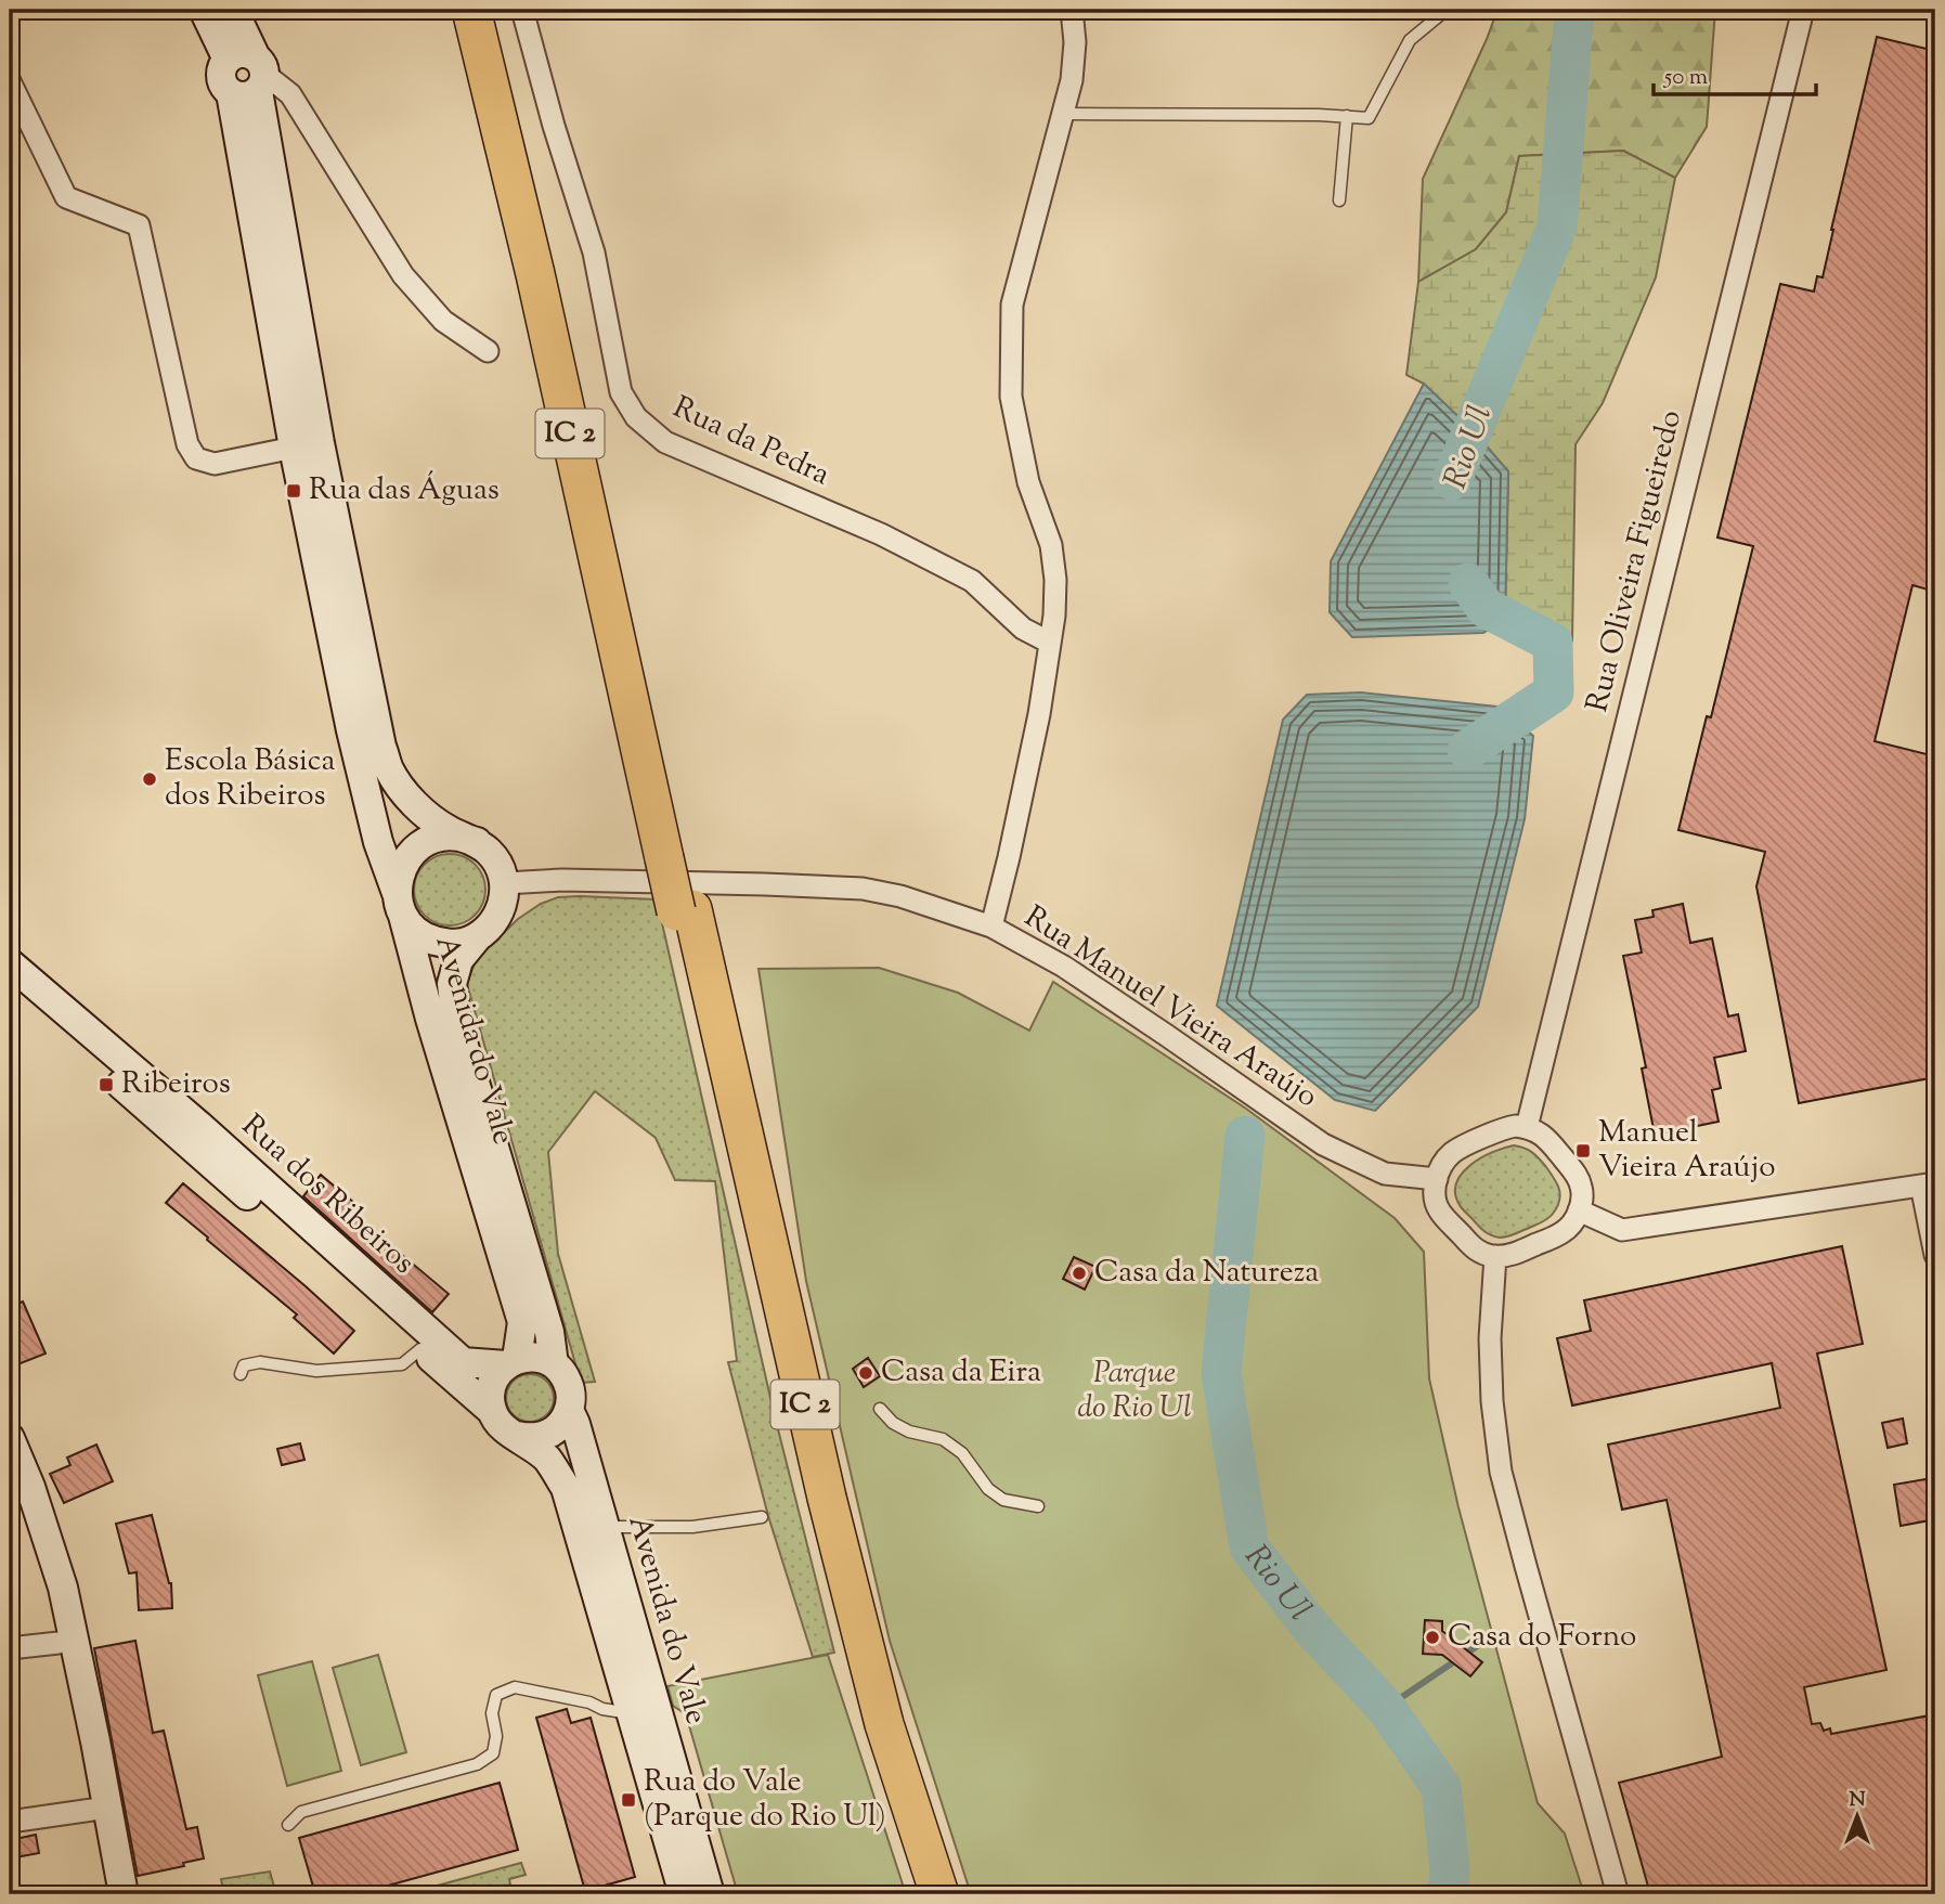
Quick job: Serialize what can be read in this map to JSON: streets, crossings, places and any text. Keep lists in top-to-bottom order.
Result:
{
  "streets": {
    "highway": ["IC 2"],
    "main road": ["Avenida do Vale", "Rua dos Ribeiros"],
    "street": ["Rua da Pedra", "Rua Oliveira Figueiredo", "Rua Manuel Vieira Araújo"]
  },
  "crossings": [
    ["Rua Oliveira Figueiredo", "Rua Manuel Vieira Araújo"],
    ["Rua Manuel Vieira Araújo", "Avenida do Vale"],
    ["Avenida do Vale", "Rua dos Ribeiros"]
  ],
  "water": ["Rio Ul"],
  "parks": ["Parque do Rio Ul"],
  "places": {
    "transit": [
      "Rua das Águas",
      "Ribeiros",
      "Manuel Vieira Araújo",
      "Rua do Vale (Parque do Rio Ul)"
    ],
    "other": [
      "Escola Básica dos Ribeiros",
      "Casa da Natureza",
      "Casa da Eira",
      "Casa do Forno"
    ]
  },
  "scale_bar": "50 m",
  "north": "top"
}
